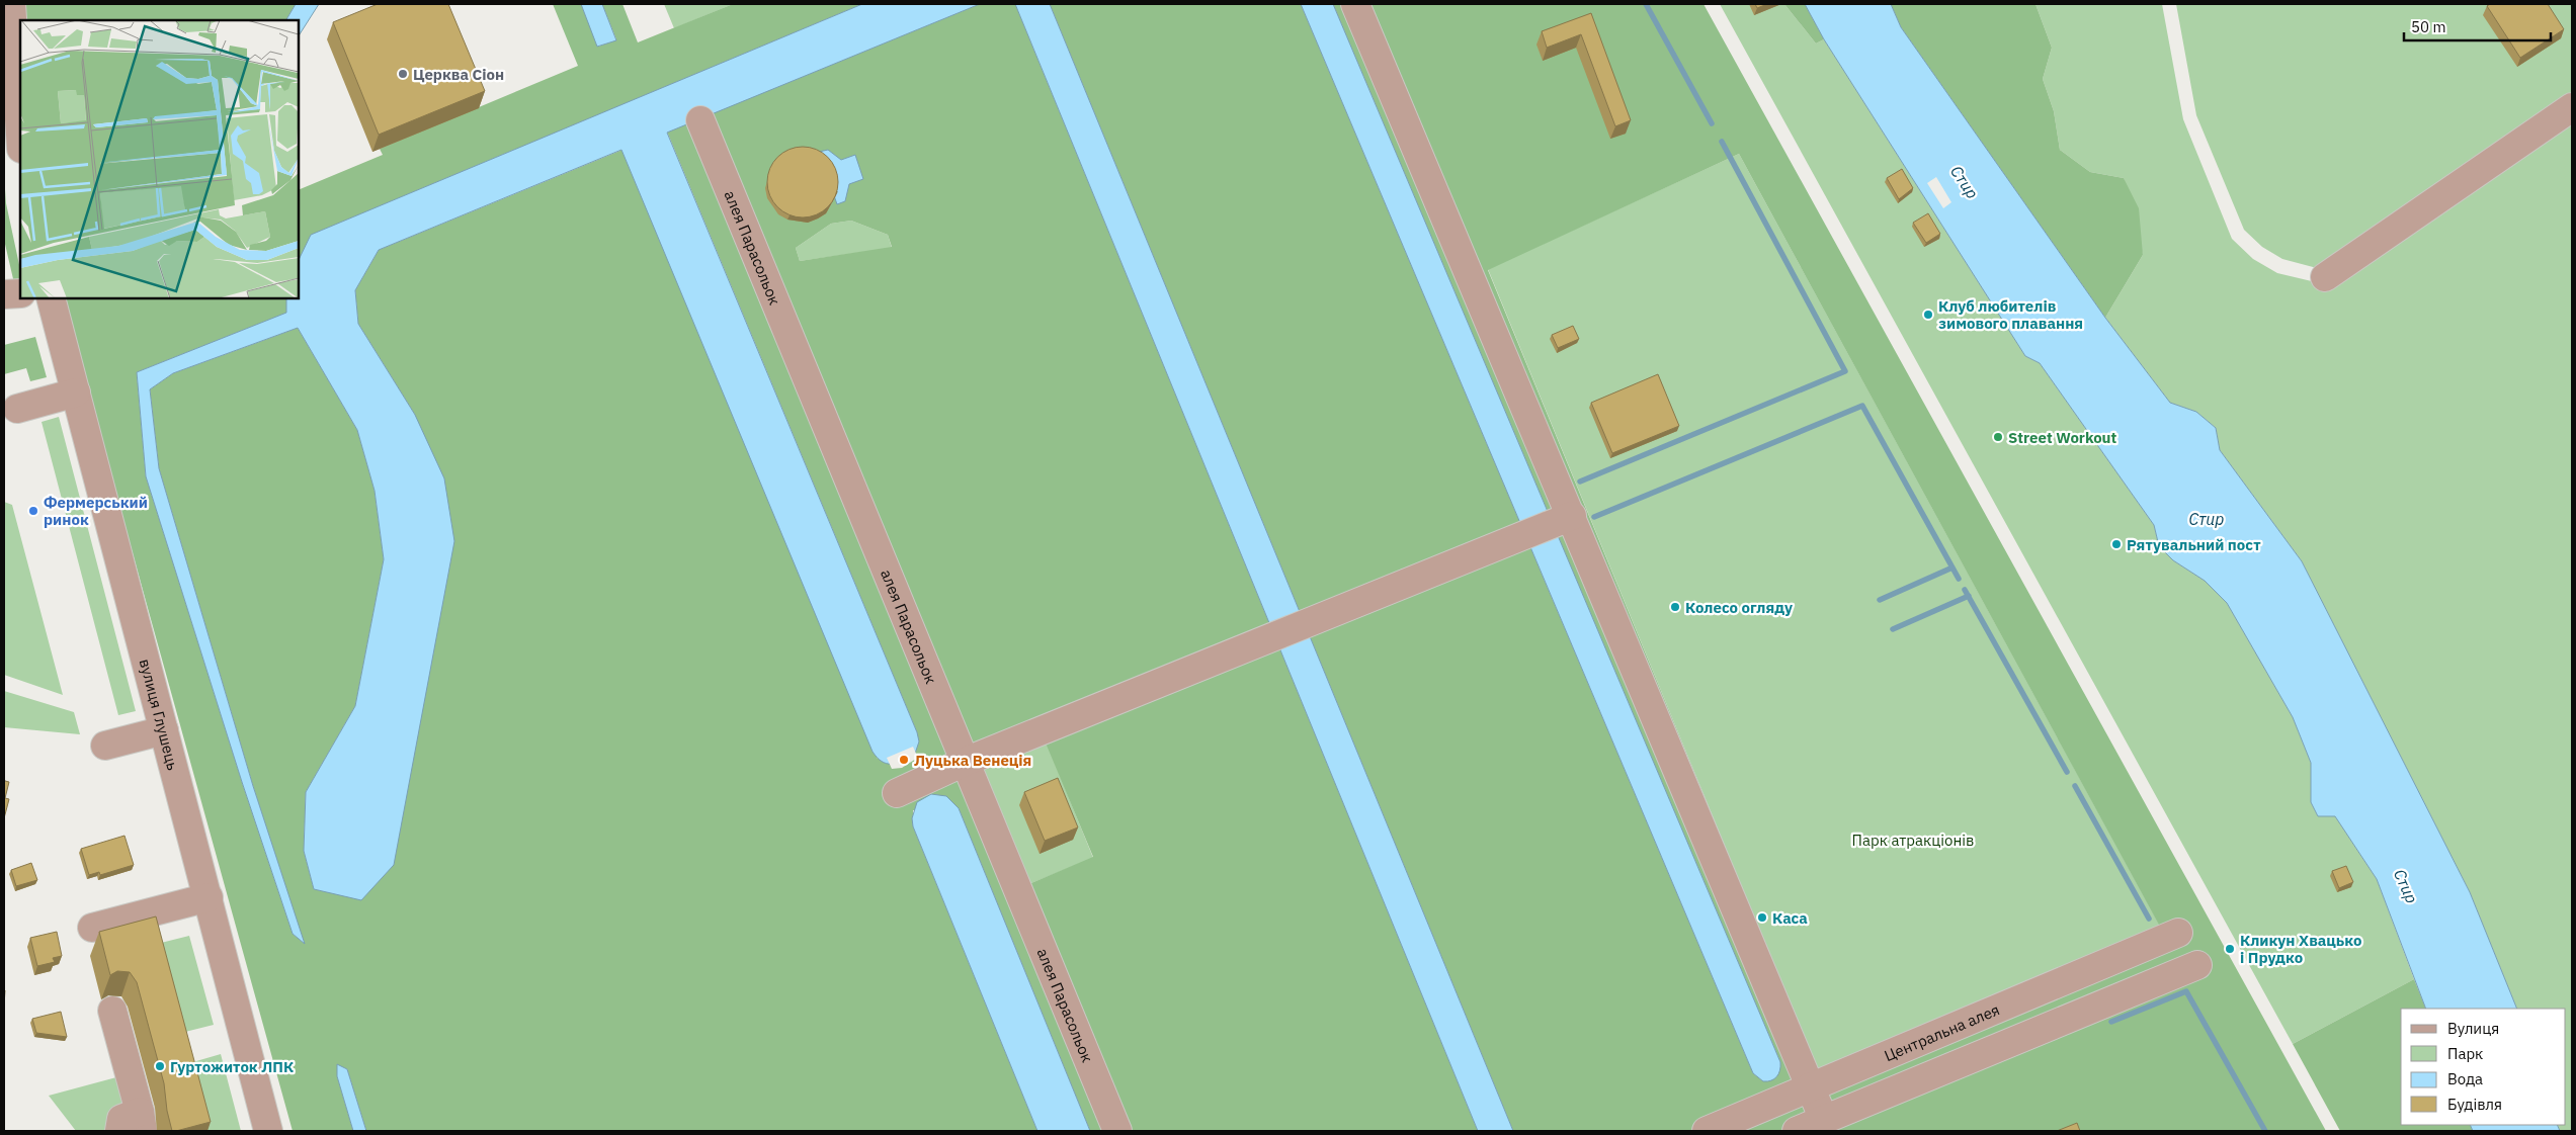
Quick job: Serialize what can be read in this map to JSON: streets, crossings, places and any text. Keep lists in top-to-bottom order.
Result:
{
  "streets": {
    "street": ["алея Парасольок", "вулиця Глушець", "Центральна алея"]
  },
  "water": ["Стир"],
  "parks": ["Парк атракціонів"],
  "places": [
    "Церква Сіон",
    "Клуб любителів зимового плавання",
    "Street Workout",
    "Фермерський ринок",
    "Рятувальний пост",
    "Колесо огляду",
    "Луцька Венеція",
    "Каса",
    "Кликун Хвацько і Прудко",
    "Гуртожиток ЛПК"
  ],
  "legend": [
    "Вулиця",
    "Парк",
    "Вода",
    "Будівля"
  ],
  "scale_bar": "50 m"
}
